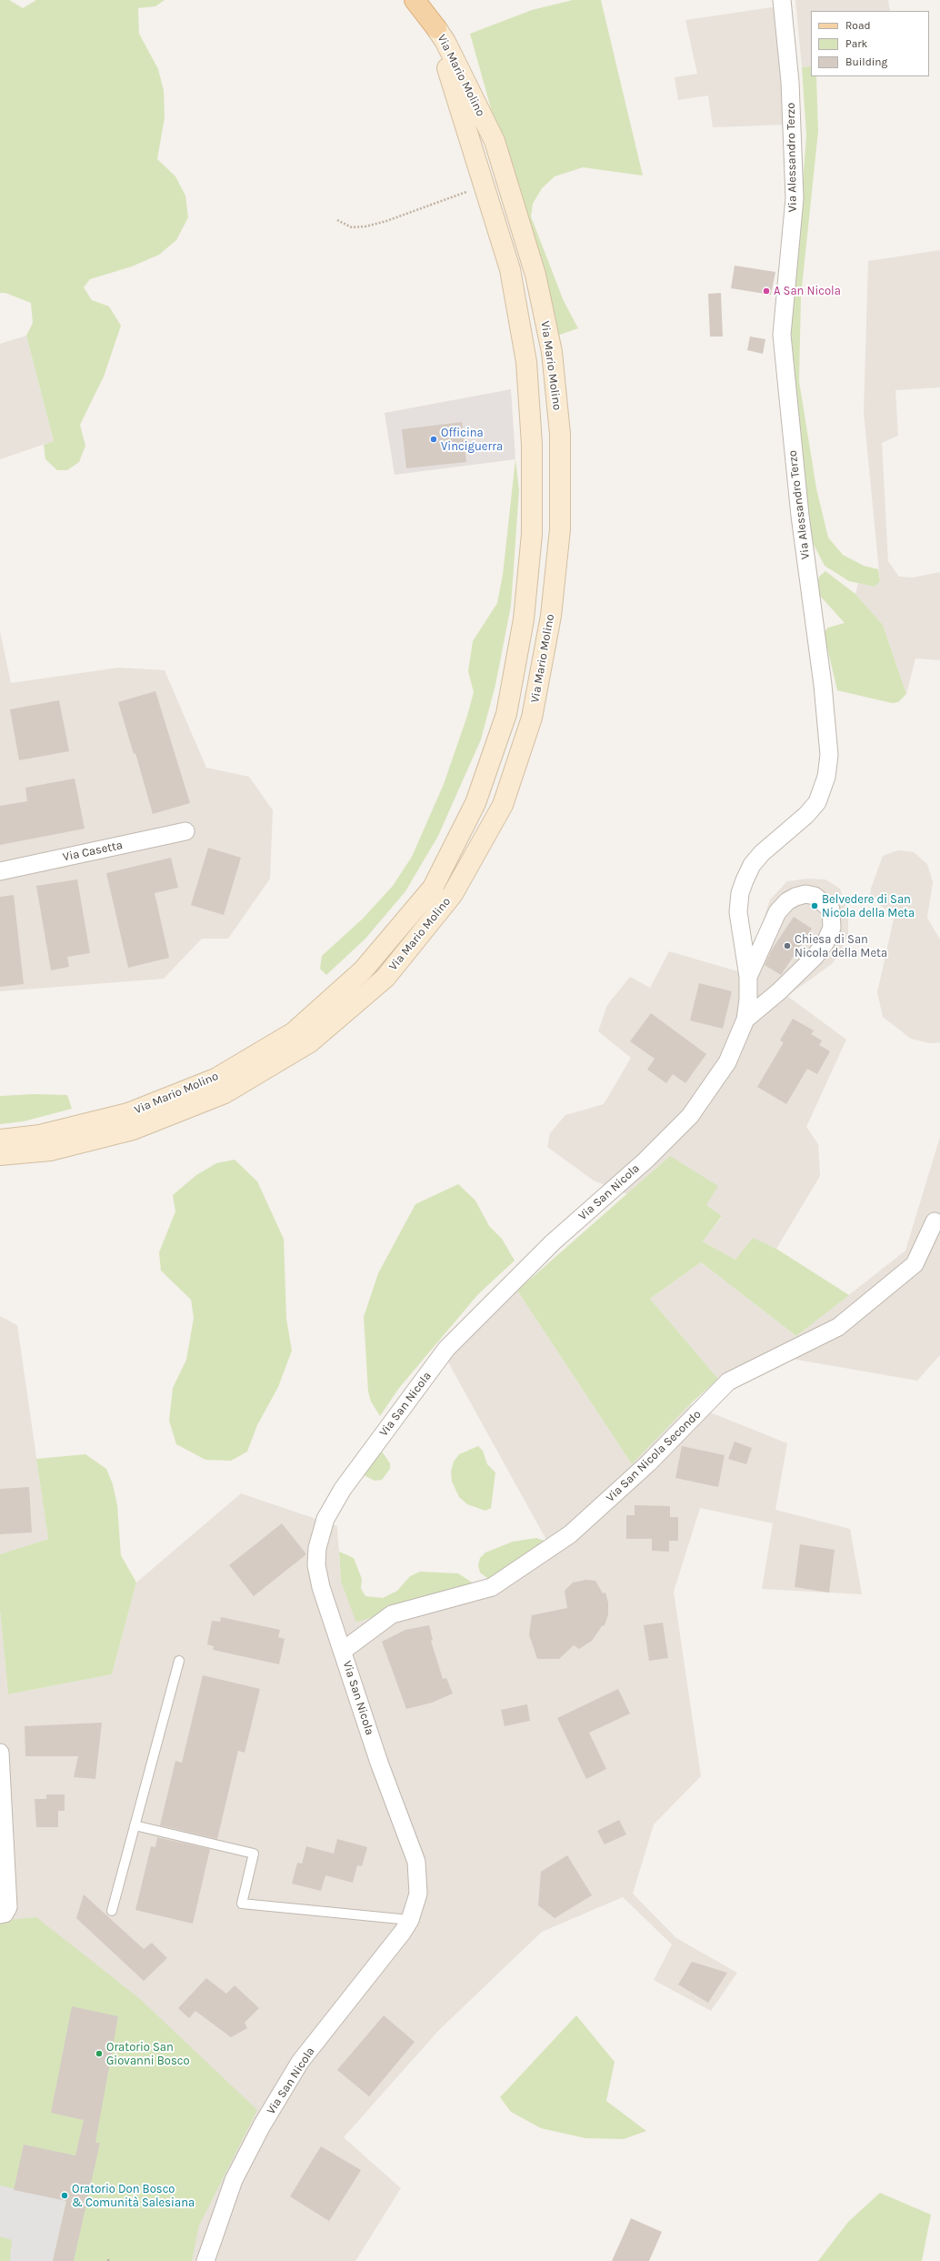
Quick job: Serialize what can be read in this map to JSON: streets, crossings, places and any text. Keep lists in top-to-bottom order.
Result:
{
  "streets": {
    "main road": ["Via Mario Molino"],
    "street": [
      "Via Alessandro Terzo",
      "Via Casetta",
      "Via San Nicola",
      "Via San Nicola Secondo"
    ]
  },
  "crossings": [
    ["Via Alessandro Terzo", "Via San Nicola"],
    ["Via San Nicola", "Via San Nicola Secondo"]
  ],
  "places": [
    "A San Nicola",
    "Officina Vinciguerra",
    "Belvedere di San Nicola della Meta",
    "Chiesa di San Nicola della Meta",
    "Oratorio San Giovanni Bosco",
    "Oratorio Don Bosco & Comunità Salesiana"
  ],
  "legend": ["Road", "Park", "Building"]
}
